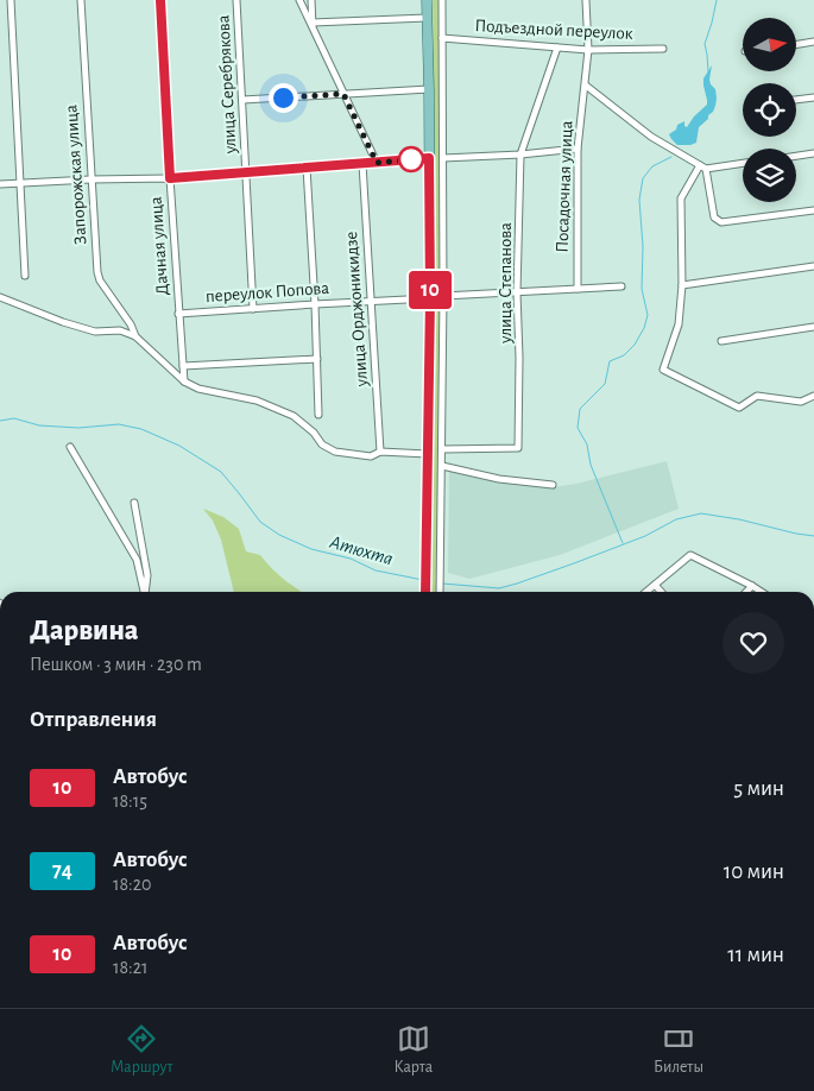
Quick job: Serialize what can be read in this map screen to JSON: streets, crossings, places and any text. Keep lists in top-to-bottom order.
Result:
{
  "streets": {
    "street": [
      "Подъездной переулок",
      "улица Серебрякова",
      "Запорожская улица",
      "Посадочная улица",
      "Дачная улица",
      "улица Степанова",
      "переулок Попова",
      "улица Орджоникидзе"
    ]
  },
  "crossings": [
    ["Подъездной переулок", "Посадочная улица"],
    ["Подъездной переулок", "улица Степанова"],
    ["улица Серебрякова", "переулок Попова"],
    ["Дачная улица", "переулок Попова"],
    ["переулок Попова", "улица Орджоникидзе"]
  ],
  "water": ["Атюхта"],
  "lines": ["bus line 10"],
  "north": "right",
  "page": {
    "on_map": "10",
    "heading": [
      ["Дарвина", "Пешком · 3 мин · 230 m"],
      "Отправления"
    ],
    "list": [
      {
        "mark": "10",
        "name": "Автобус",
        "note": "18:15",
        "value": "5 мин"
      },
      {
        "mark": "74",
        "name": "Автобус",
        "note": "18:20",
        "value": "10 мин"
      },
      {
        "mark": "10",
        "name": "Автобус",
        "note": "18:21",
        "value": "11 мин"
      }
    ],
    "tabs": ["Маршрут", "Карта", "Билеты"]
  }
}
